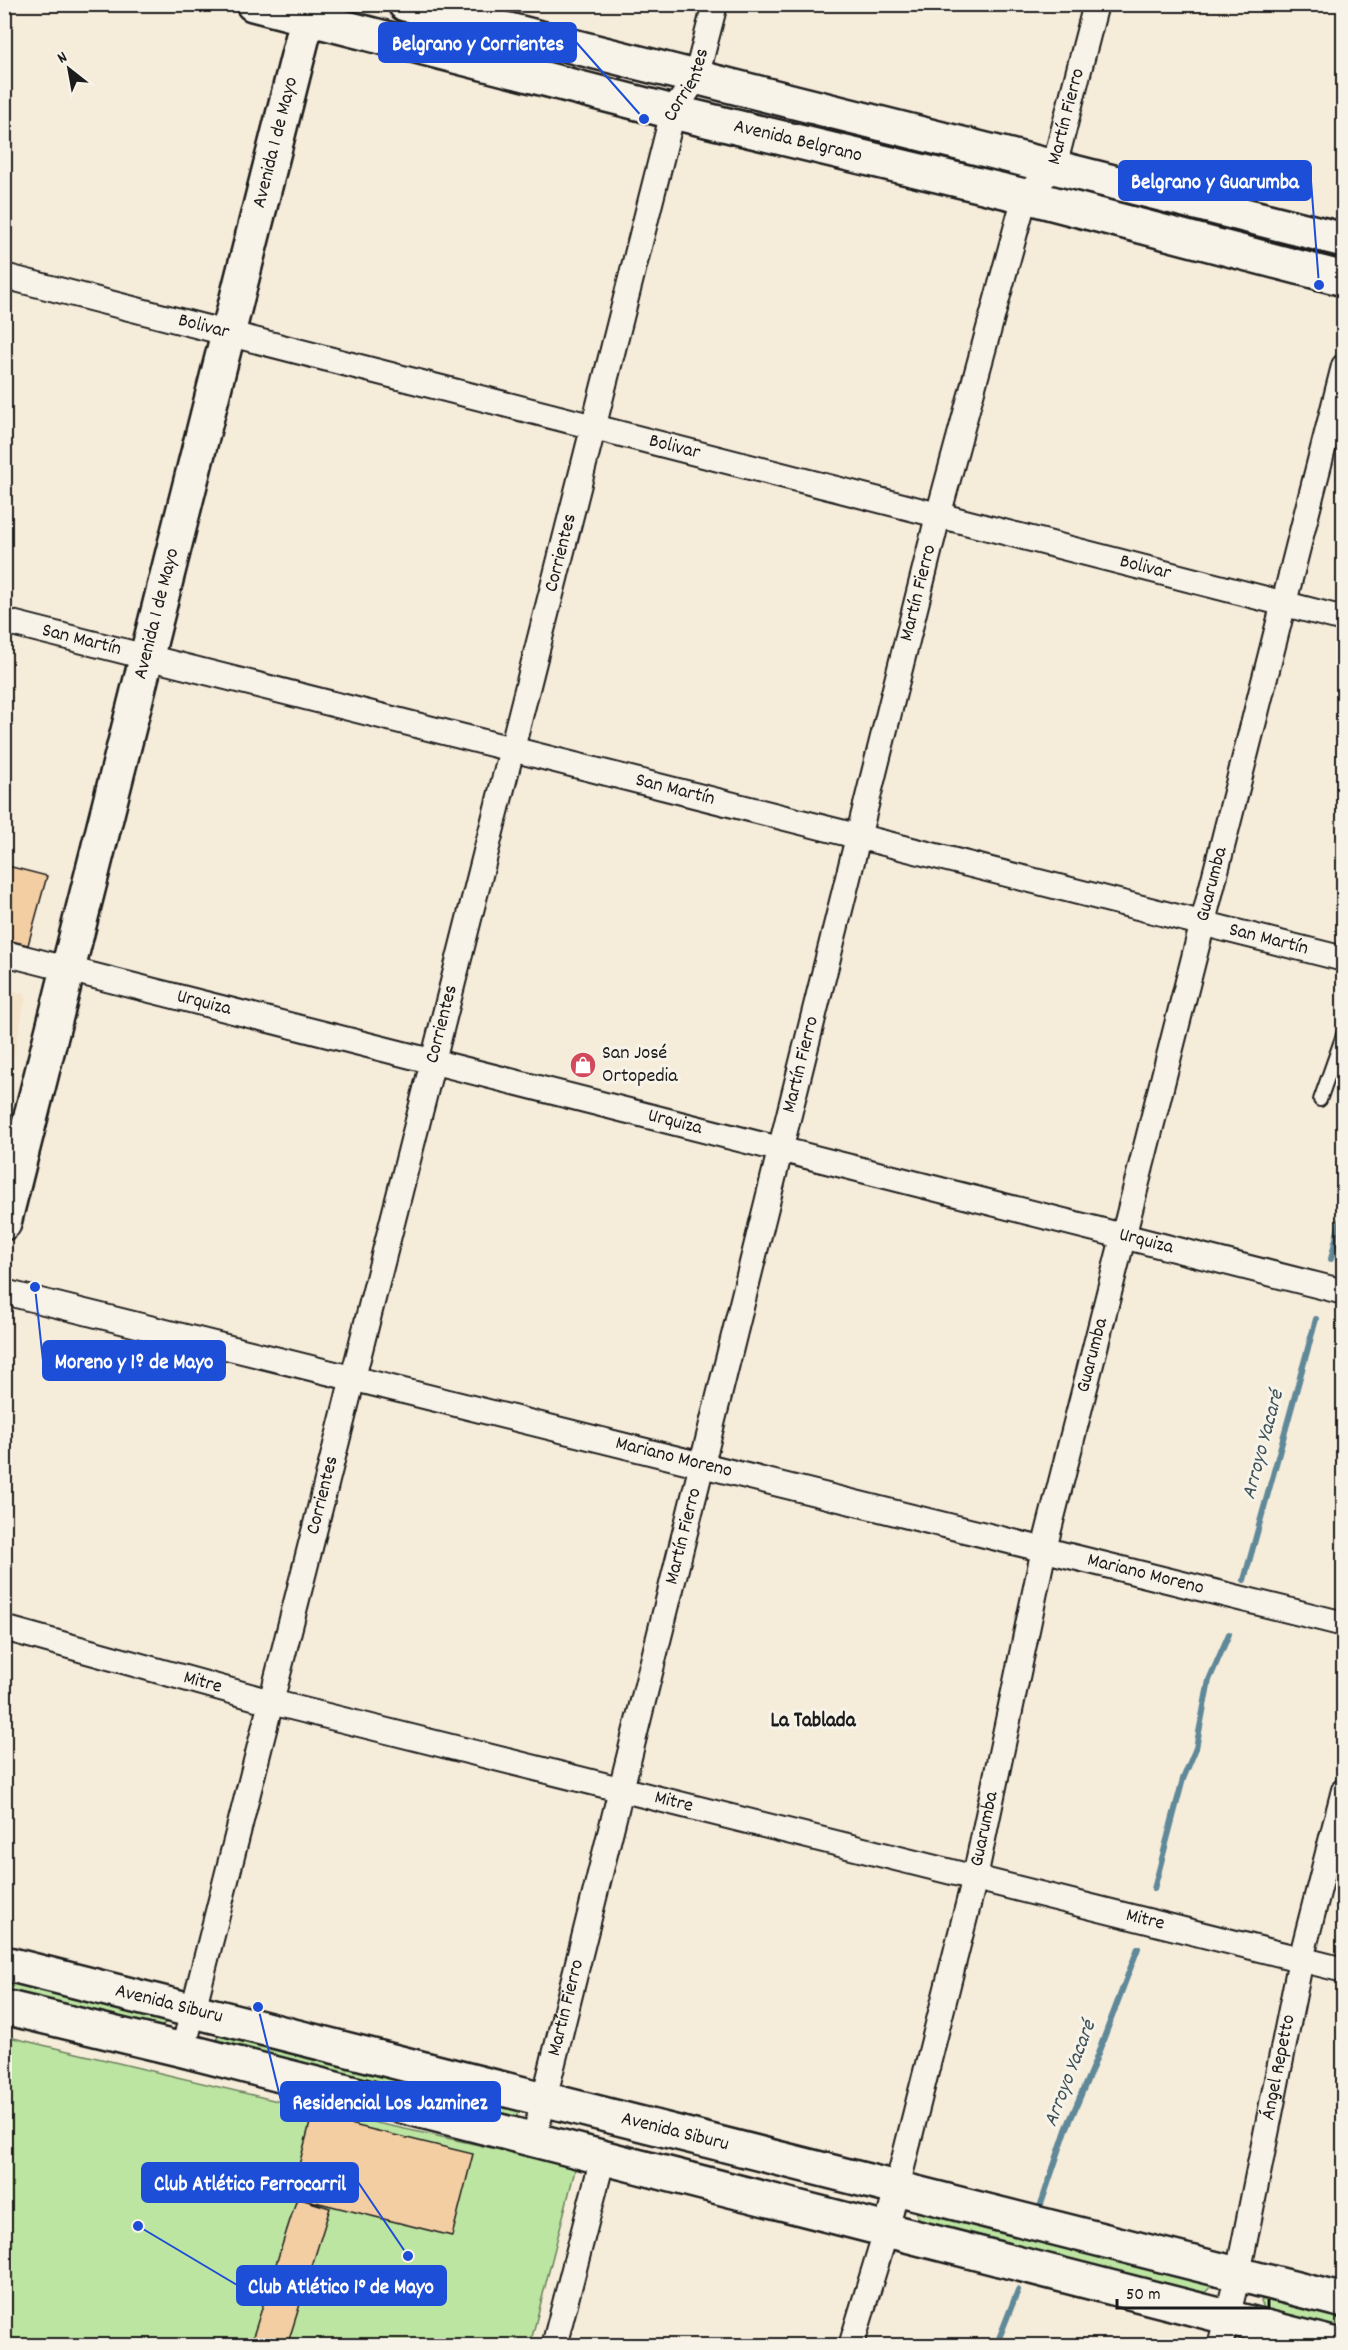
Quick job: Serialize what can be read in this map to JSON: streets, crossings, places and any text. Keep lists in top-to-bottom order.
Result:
{
  "streets": {
    "main road": ["Avenida 1 de Mayo", "Avenida Belgrano", "Avenida Siburu"],
    "street": [
      "Corrientes",
      "Martín Fierro",
      "Bolivar",
      "San Martín",
      "Guarumba",
      "Urquiza",
      "Mariano Moreno",
      "Mitre",
      "Ángel Repetto"
    ]
  },
  "crossings": [
    ["Corrientes", "Avenida Belgrano"],
    ["Corrientes", "Bolivar"],
    ["Corrientes", "San Martín"],
    ["Corrientes", "Urquiza"],
    ["Corrientes", "Mariano Moreno"],
    ["Corrientes", "Mitre"],
    ["Corrientes", "Avenida Siburu"],
    ["Martín Fierro", "Avenida Belgrano"],
    ["Martín Fierro", "Bolivar"],
    ["Martín Fierro", "San Martín"],
    ["Martín Fierro", "Urquiza"],
    ["Martín Fierro", "Mariano Moreno"],
    ["Martín Fierro", "Mitre"],
    ["Martín Fierro", "Avenida Siburu"],
    ["Avenida 1 de Mayo", "Avenida Belgrano"],
    ["Avenida 1 de Mayo", "Bolivar"],
    ["Avenida 1 de Mayo", "San Martín"],
    ["Avenida 1 de Mayo", "Urquiza"],
    ["Bolivar", "Guarumba"],
    ["San Martín", "Guarumba"],
    ["Guarumba", "Urquiza"],
    ["Guarumba", "Mariano Moreno"],
    ["Guarumba", "Mitre"],
    ["Guarumba", "Avenida Siburu"],
    ["Mitre", "Ángel Repetto"],
    ["Avenida Siburu", "Ángel Repetto"]
  ],
  "districts": ["La Tablada"],
  "water": ["Arroyo Yacaré"],
  "places": {
    "other": [
      "Belgrano y Corrientes",
      "Belgrano y Guarumba",
      "Moreno y 1º de Mayo",
      "Residencial Los Jazminez",
      "Club Atlético 1° de Mayo",
      "Club Atlético Ferrocarril"
    ],
    "shop": ["San José Ortopedia"]
  },
  "scale_bar": "50 m",
  "north": "top left"
}
